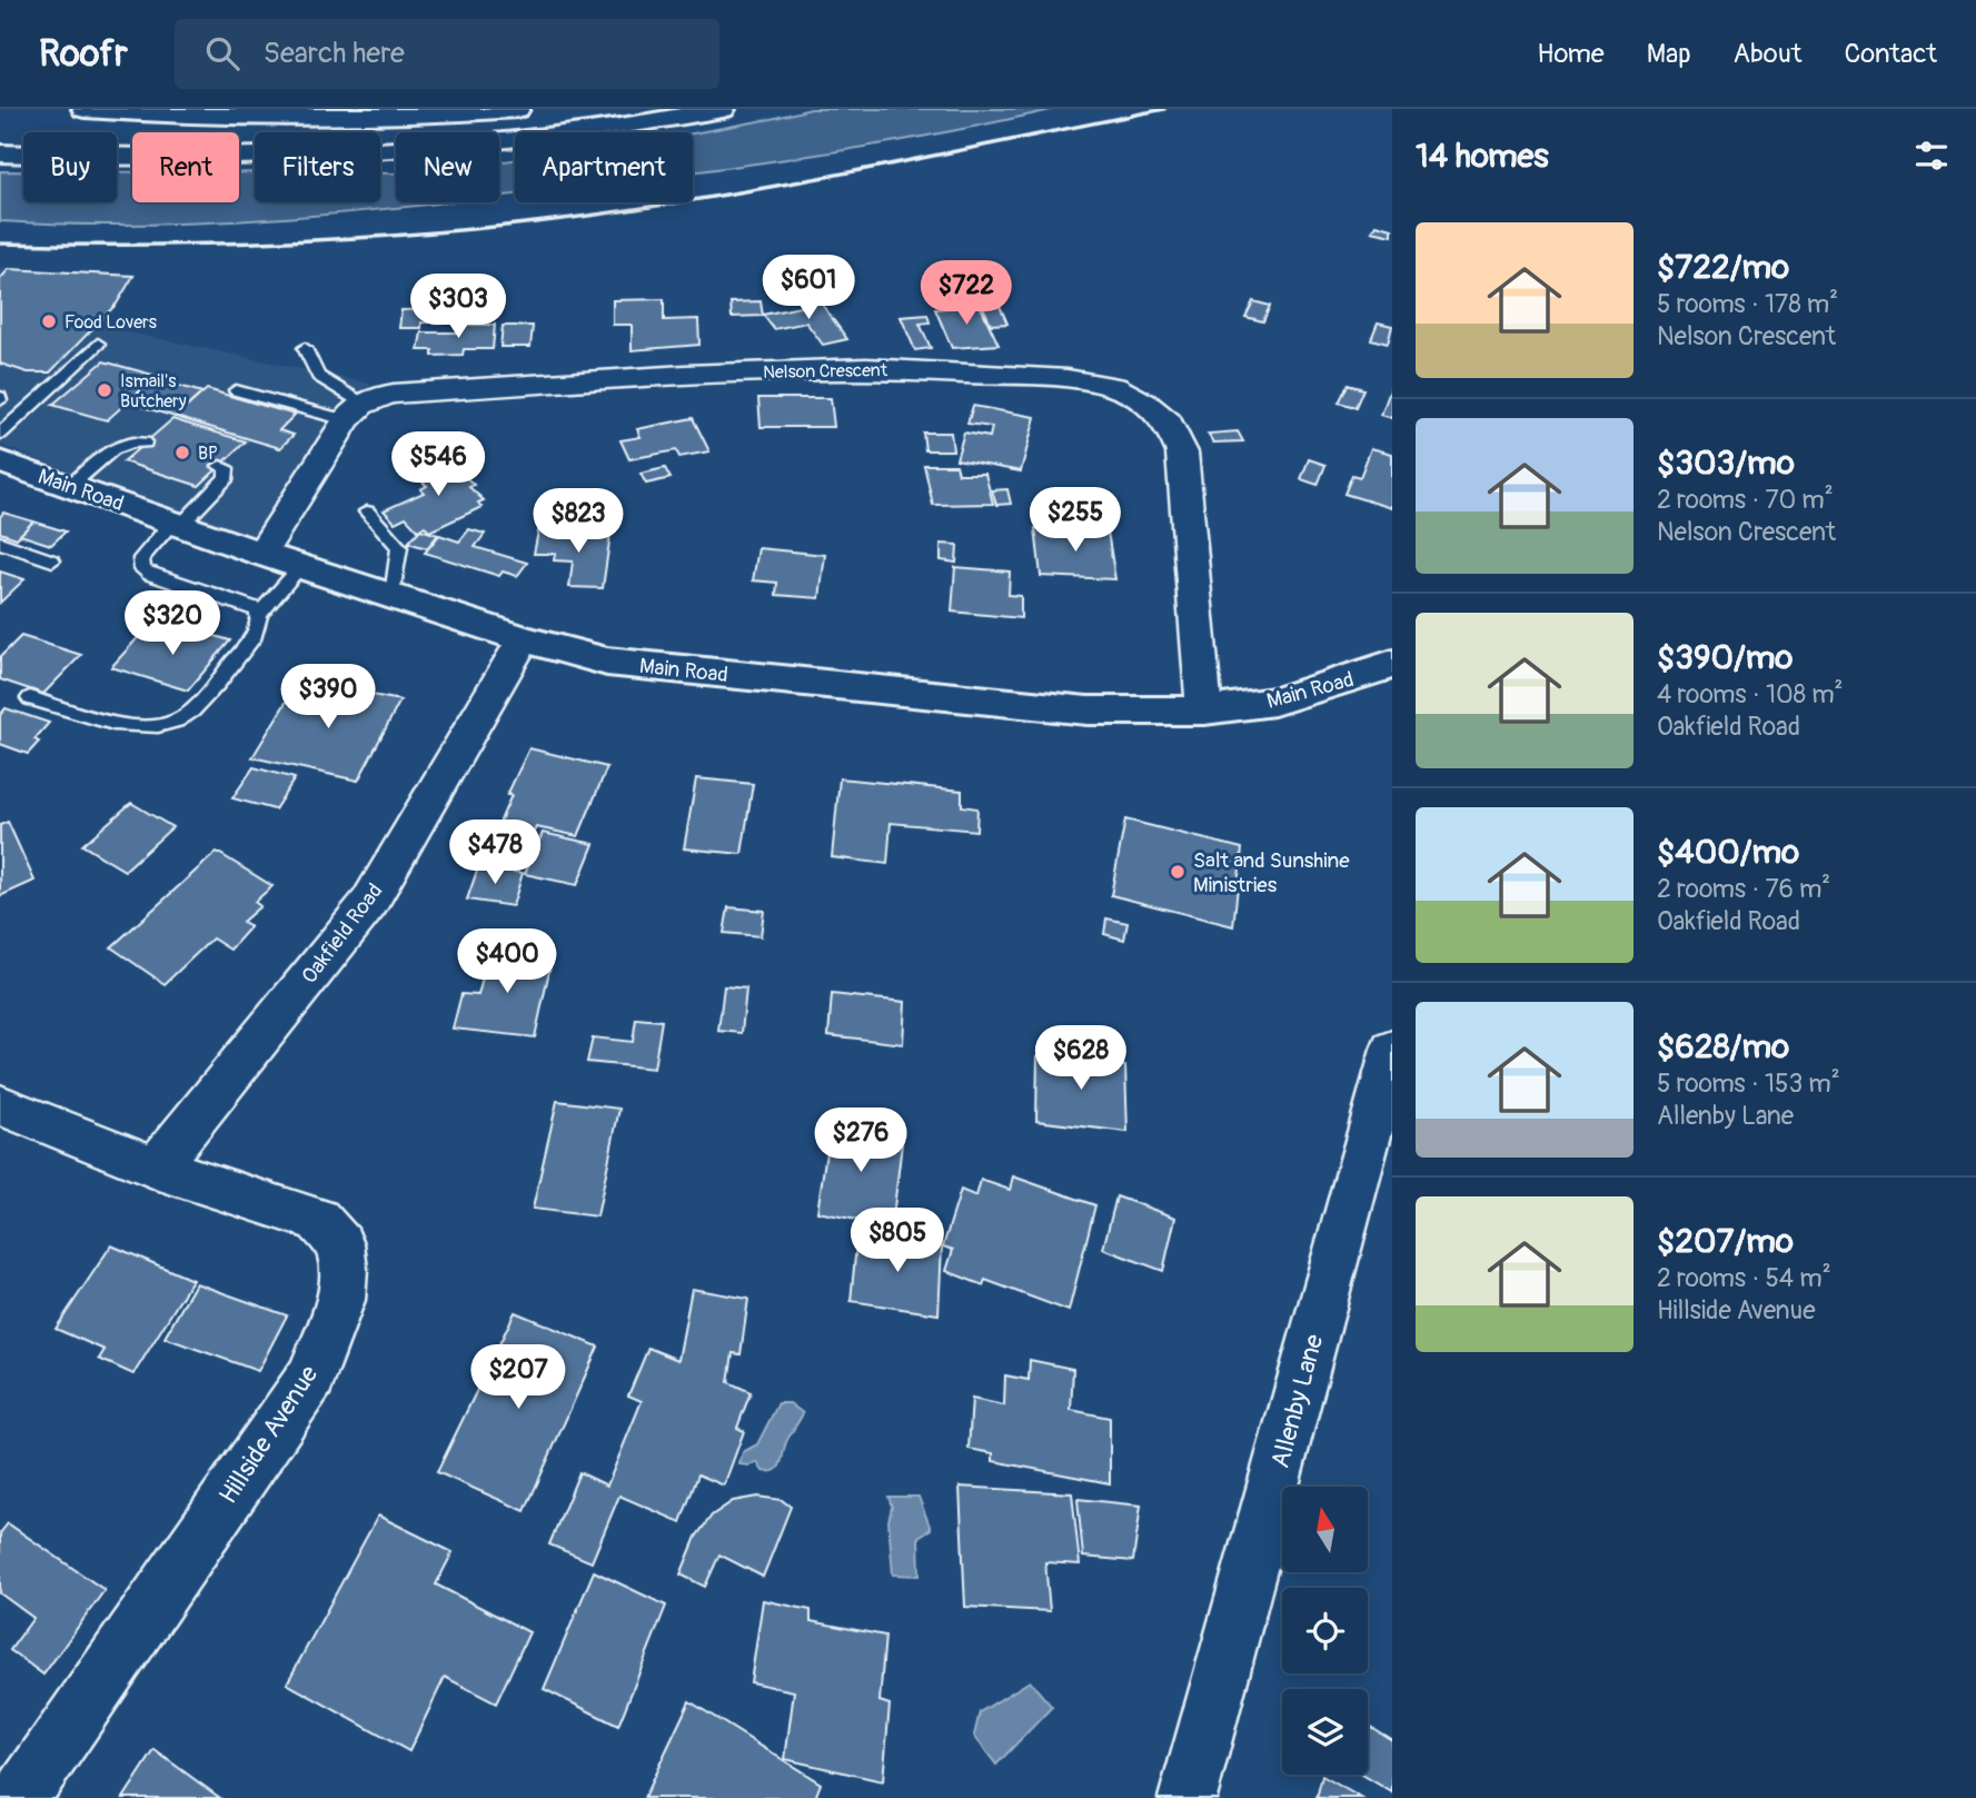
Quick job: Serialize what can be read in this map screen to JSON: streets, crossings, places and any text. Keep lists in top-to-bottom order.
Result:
{
  "streets": {
    "main road": ["Main Road"],
    "street": [
      "Nelson Crescent",
      "Oakfield Road",
      "Allenby Lane",
      "Hillside Avenue"
    ]
  },
  "crossings": [
    ["Nelson Crescent", "Main Road"],
    ["Main Road", "Oakfield Road"],
    ["Oakfield Road", "Hillside Avenue"]
  ],
  "places": [
    "Food Lovers",
    "Ismail's Butchery",
    "BP",
    "Salt and Sunshine Ministries"
  ],
  "north": "top",
  "page": {
    "header": "Roofr",
    "search": "Search here",
    "nav": [
      "Home",
      "Map",
      "About",
      "Contact"
    ],
    "heading": "14 homes",
    "chip": [
      "Buy",
      "Rent",
      "Filters",
      "New",
      "Apartment"
    ],
    "list": [
      {
        "name": "$722/mo",
        "note": "5 rooms · 178 m² · Nelson Crescent"
      },
      {
        "name": "$303/mo",
        "note": "2 rooms · 70 m² · Nelson Crescent"
      },
      {
        "name": "$390/mo",
        "note": "4 rooms · 108 m² · Oakfield Road"
      },
      {
        "name": "$400/mo",
        "note": "2 rooms · 76 m² · Oakfield Road"
      },
      {
        "name": "$628/mo",
        "note": "5 rooms · 153 m² · Allenby Lane"
      },
      {
        "name": "$207/mo",
        "note": "2 rooms · 54 m² · Hillside Avenue"
      }
    ],
    "price": [
      "$601",
      "$722",
      "$303",
      "$546",
      "$255",
      "$823",
      "$320",
      "$390",
      "$478",
      "$400",
      "$628",
      "$276",
      "$805",
      "$207"
    ]
  }
}
